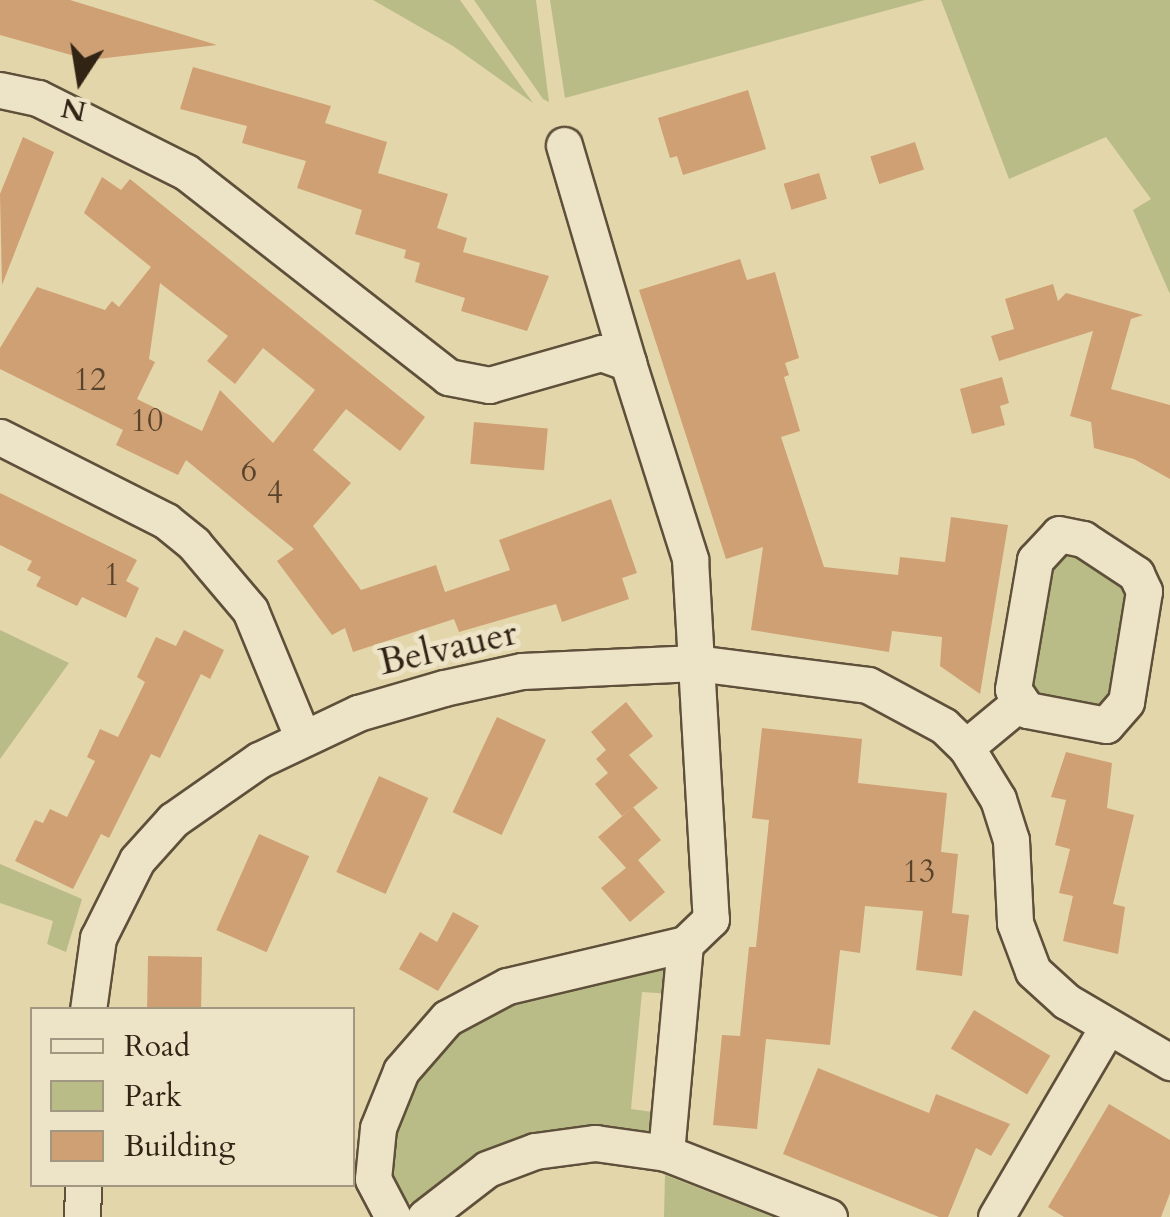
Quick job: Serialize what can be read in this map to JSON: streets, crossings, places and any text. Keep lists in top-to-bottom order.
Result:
{
  "streets": {
    "street": ["Belvauer"]
  },
  "house_numbers": [
    "12",
    "10",
    "6",
    "4",
    "1",
    "13"
  ],
  "legend": ["Road", "Park", "Building"],
  "north": "bottom"
}
